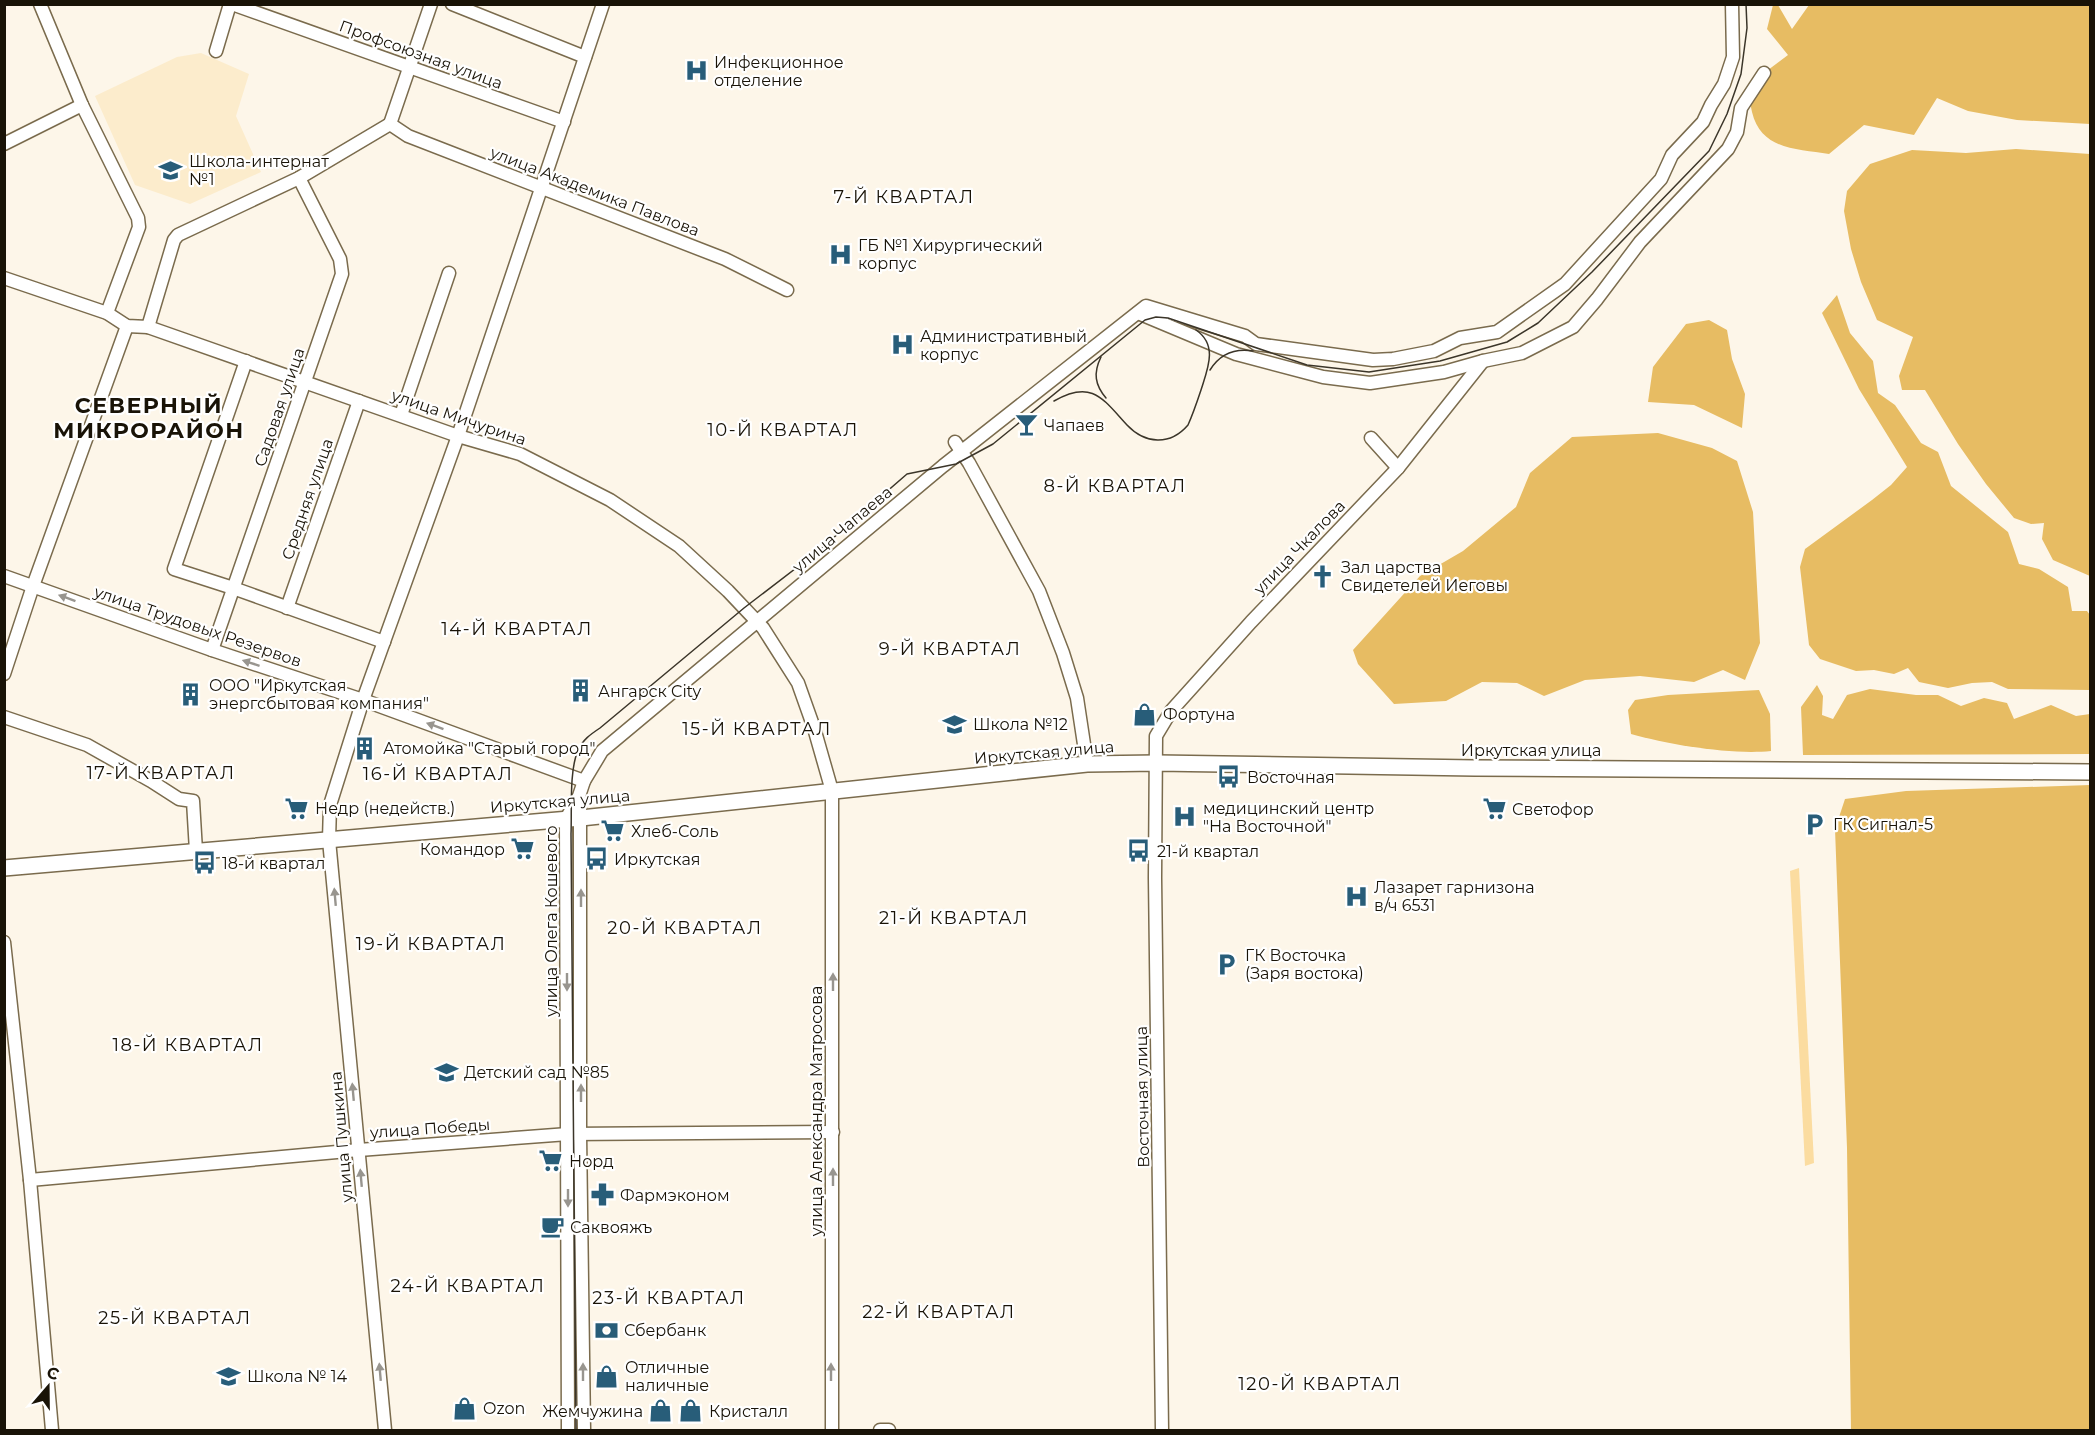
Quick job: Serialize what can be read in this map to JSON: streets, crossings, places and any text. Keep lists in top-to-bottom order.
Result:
{
  "streets": {
    "main road": ["Иркутская улица"],
    "street": [
      "Профсоюзная улица",
      "улица Академика Павлова",
      "Садовая улица",
      "улица Мичурина",
      "Средняя улица",
      "улица Чапаева",
      "улица Чкалова",
      "улица Трудовых Резервов",
      "улица Олега Кошевого",
      "Восточная улица",
      "улица Александра Матросова",
      "улица Победы",
      "улица Пушкина"
    ]
  },
  "crossings": [
    ["Профсоюзная улица", "улица Пушкина"],
    ["улица Академика Павлова", "улица Пушкина"],
    ["Садовая улица", "улица Мичурина"],
    ["Садовая улица", "улица Трудовых Резервов"],
    ["улица Мичурина", "Средняя улица"],
    ["улица Мичурина", "улица Чапаева"],
    ["улица Мичурина", "Иркутская улица"],
    ["улица Мичурина", "улица Александра Матросова"],
    ["улица Мичурина", "улица Пушкина"],
    ["улица Чапаева", "улица Трудовых Резервов"],
    ["улица Чапаева", "улица Олега Кошевого"],
    ["улица Чкалова", "Иркутская улица"],
    ["улица Чкалова", "Восточная улица"],
    ["улица Трудовых Резервов", "улица Пушкина"],
    ["Иркутская улица", "улица Олега Кошевого"],
    ["Иркутская улица", "Восточная улица"],
    ["Иркутская улица", "улица Александра Матросова"],
    ["Иркутская улица", "улица Пушкина"],
    ["улица Олега Кошевого", "улица Победы"],
    ["улица Александра Матросова", "улица Победы"],
    ["улица Победы", "улица Пушкина"]
  ],
  "one_way": ["улица Трудовых Резервов", "улица Александра Матросова", "улица Пушкина"],
  "districts": [
    "7-Й КВАРТАЛ",
    "СЕВЕРНЫЙ МИКРОРАЙОН",
    "10-Й КВАРТАЛ",
    "8-Й КВАРТАЛ",
    "14-Й КВАРТАЛ",
    "9-Й КВАРТАЛ",
    "15-Й КВАРТАЛ",
    "17-Й КВАРТАЛ",
    "16-Й КВАРТАЛ",
    "21-Й КВАРТАЛ",
    "20-Й КВАРТАЛ",
    "19-Й КВАРТАЛ",
    "18-Й КВАРТАЛ",
    "24-Й КВАРТАЛ",
    "23-Й КВАРТАЛ",
    "22-Й КВАРТАЛ",
    "25-Й КВАРТАЛ",
    "120-Й КВАРТАЛ"
  ],
  "places": {
    "hospital": [
      "Инфекционное отделение",
      "ГБ №1 Хирургический корпус",
      "Административный корпус",
      "медицинский центр \"На Восточной\"",
      "Лазарет гарнизона в/ч 6531"
    ],
    "school or university": [
      "Школа-интернат №1",
      "Школа №12",
      "Детский сад №85",
      "Школа № 14"
    ],
    "bar": ["Чапаев"],
    "church": ["Зал царства Свидетелей Иеговы"],
    "building": ["Ангарск City", "ООО \"Иркутская энергсбытовая компания\"", "Атомойка \"Старый город\""],
    "shop": [
      "Фортуна",
      "Отличные наличные",
      "Ozon",
      "Жемчужина",
      "Кристалл"
    ],
    "bus stop": [
      "Восточная",
      "21-й квартал",
      "Иркутская",
      "18-й квартал"
    ],
    "supermarket": [
      "Недр (недейств.)",
      "Светофор",
      "Хлеб-Соль",
      "Командор",
      "Норд"
    ],
    "parking": ["ГК Сигнал-5", "ГК Восточка (Заря востока)"],
    "pharmacy": ["Фармэконом"],
    "cafe": ["Саквояжъ"],
    "bank": ["Сбербанк"]
  },
  "north": "top"
}
